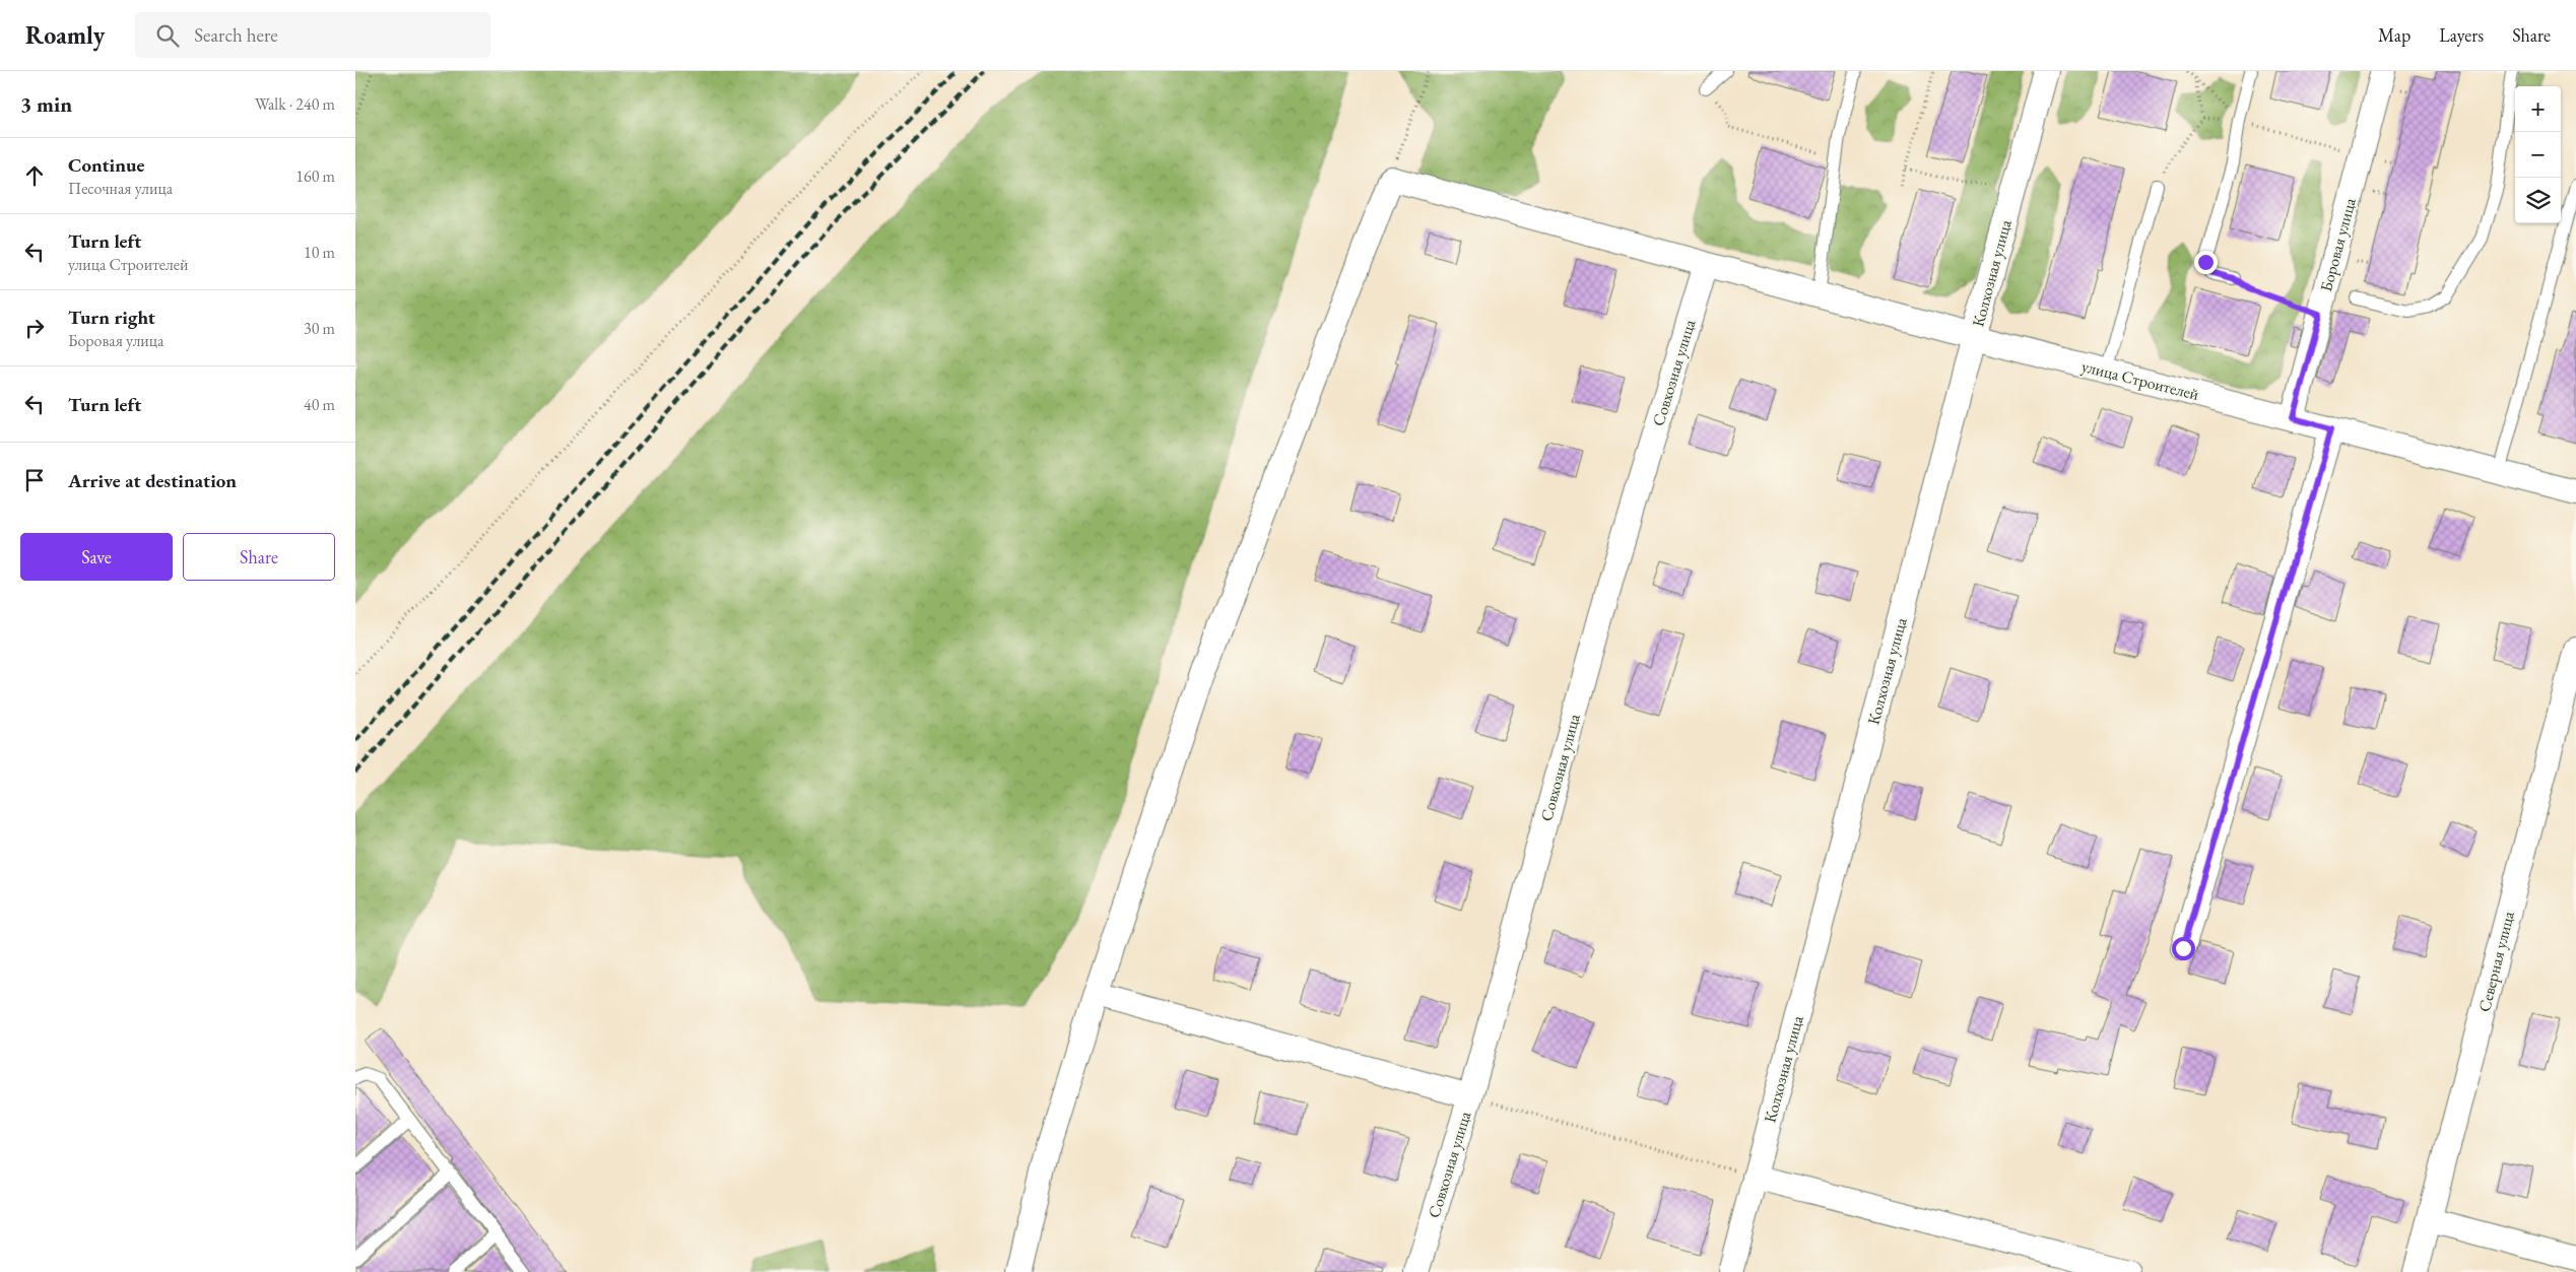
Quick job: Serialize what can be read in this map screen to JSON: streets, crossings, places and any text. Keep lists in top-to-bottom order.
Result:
{
  "streets": {
    "street": [
      "Боровая улица",
      "Колхозная улица",
      "Совхозная улица",
      "улица Строителей",
      "Северная улица"
    ]
  },
  "crossings": [
    ["Боровая улица", "улица Строителей"],
    ["Колхозная улица", "улица Строителей"],
    ["Совхозная улица", "улица Строителей"]
  ],
  "page": {
    "header": "Roamly",
    "search": "Search here",
    "nav": ["Map", "Layers", "Share"],
    "heading": ["3 min", "Walk · 240 m"],
    "map_buttons": ["+", "−"],
    "list": [
      ["Continue", "Песочная улица", "160 m"],
      ["Turn left", "улица Строителей", "10 m"],
      ["Turn right", "Боровая улица", "30 m"],
      ["Turn left", "40 m"],
      "Arrive at destination"
    ],
    "buttons": ["Save", "Share"]
  }
}
